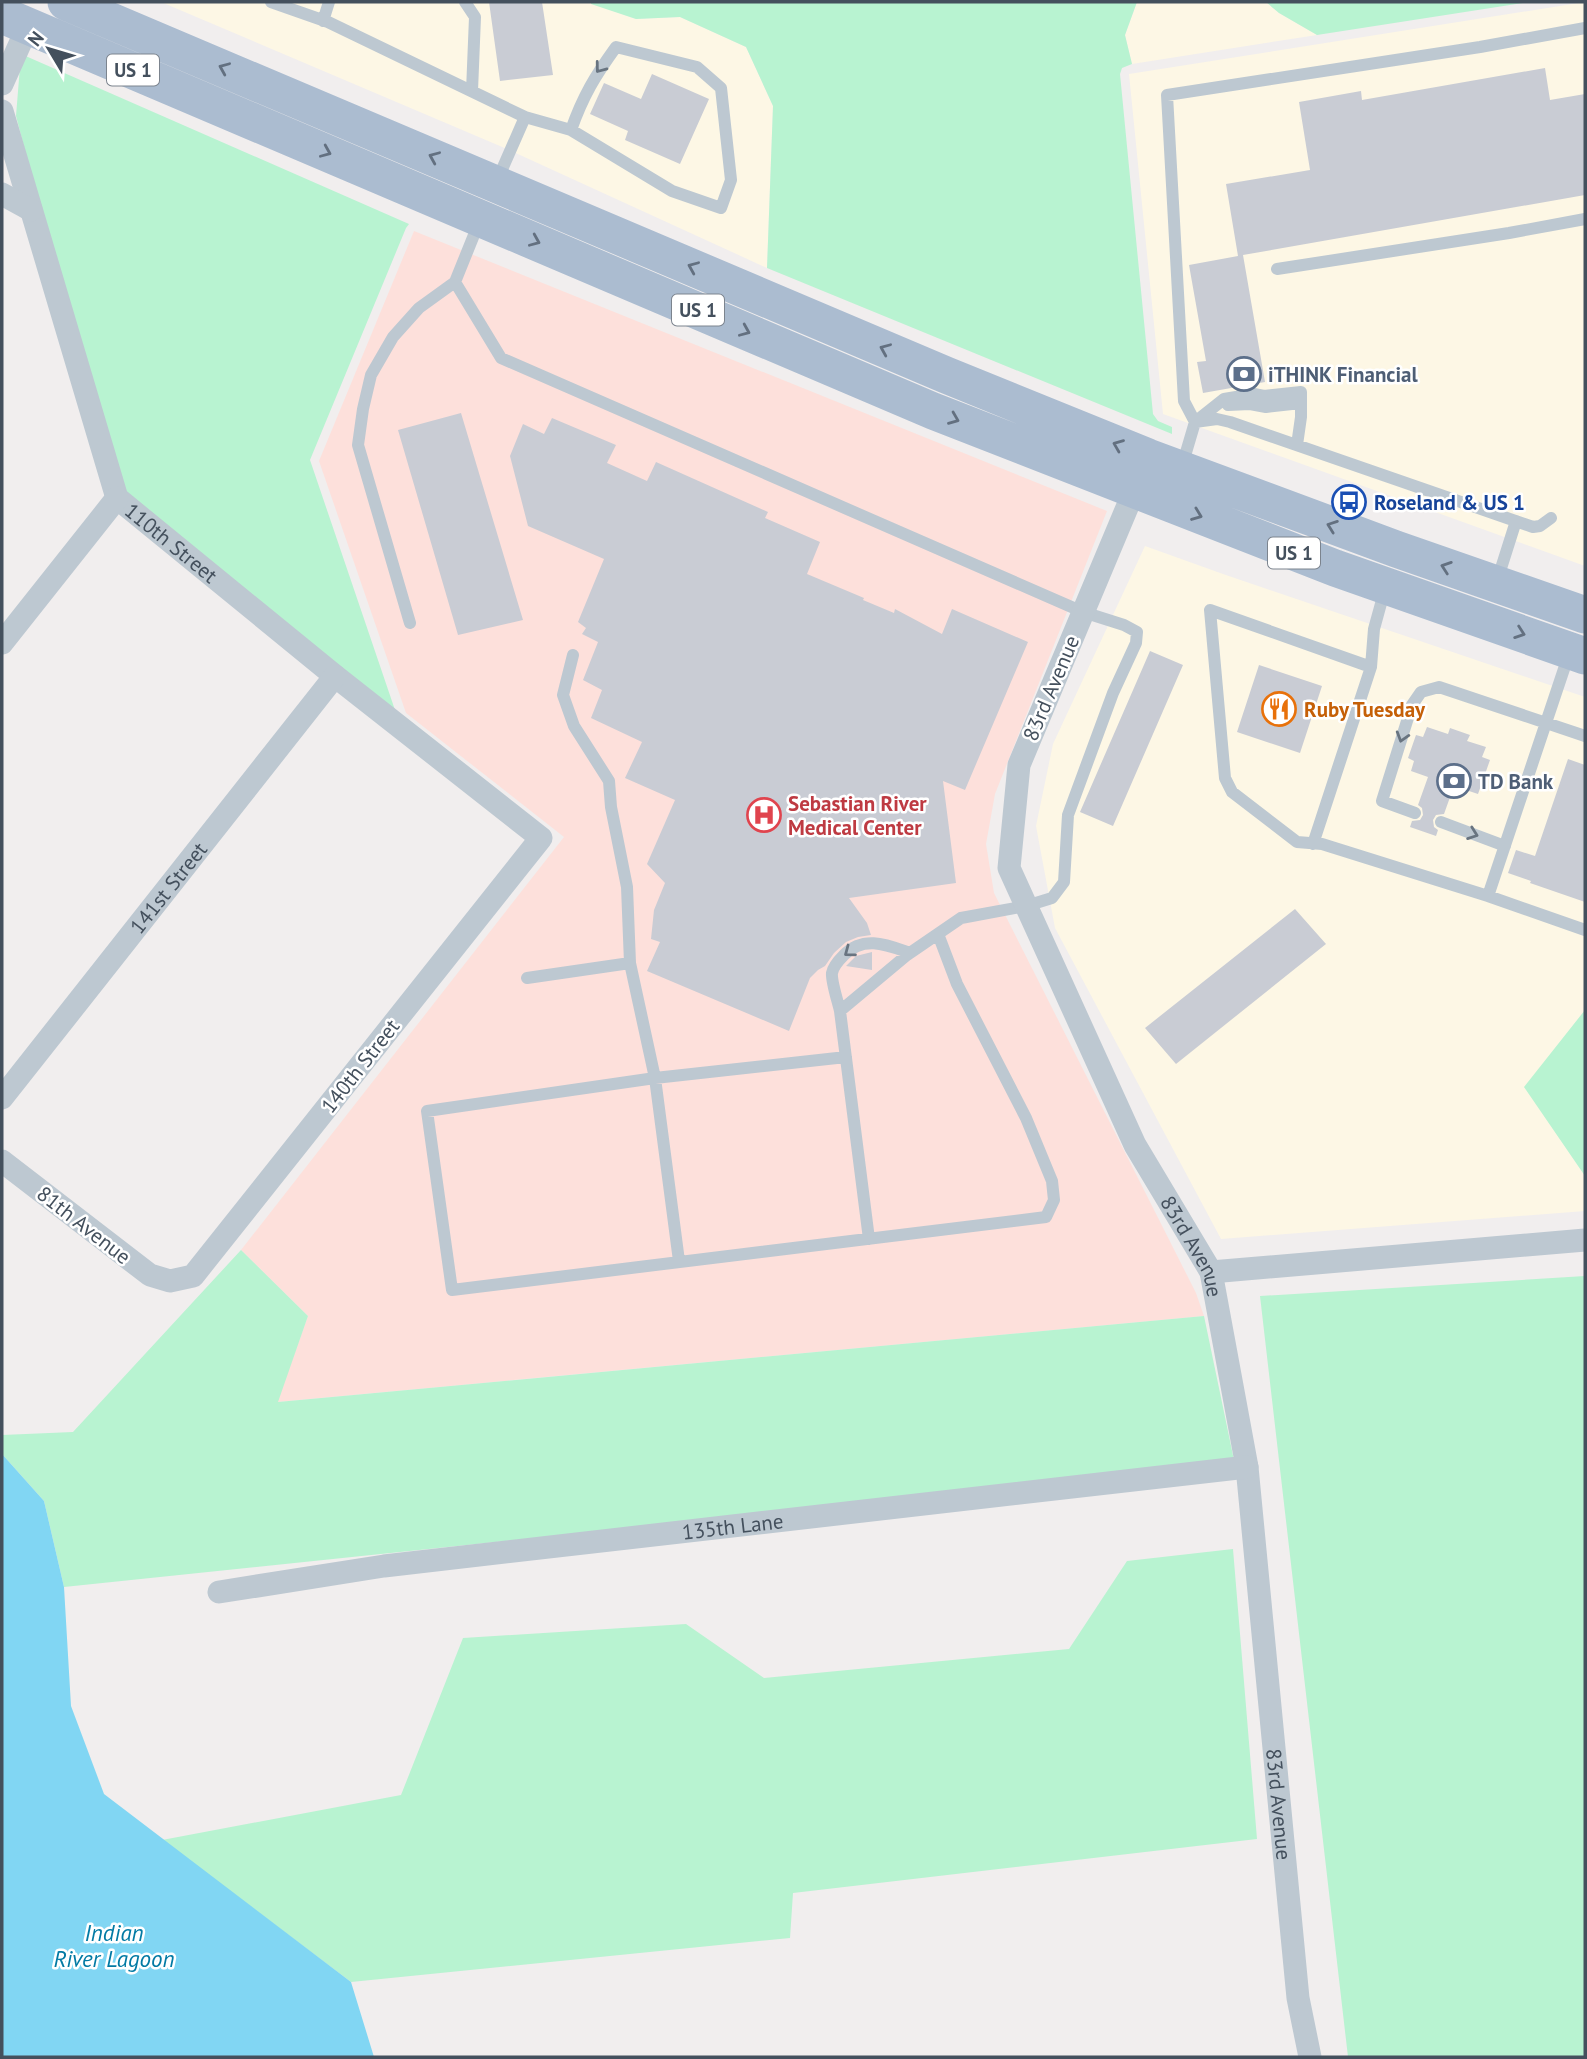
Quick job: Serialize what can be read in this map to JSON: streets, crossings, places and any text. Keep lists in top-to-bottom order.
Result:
{
  "streets": {
    "main road": ["US 1"],
    "street": [
      "110th Street",
      "83rd Avenue",
      "141st Street",
      "140th Street",
      "81th Avenue",
      "135th Lane"
    ]
  },
  "crossings": [
    ["US 1", "83rd Avenue"],
    ["110th Street", "141st Street"],
    ["110th Street", "140th Street"],
    ["83rd Avenue", "135th Lane"],
    ["140th Street", "81th Avenue"]
  ],
  "water": ["Indian River Lagoon"],
  "places": {
    "bank": ["iTHINK Financial", "TD Bank"],
    "bus stop": ["Roseland & US 1"],
    "restaurant": ["Ruby Tuesday"],
    "hospital": ["Sebastian River Medical Center"]
  },
  "north": "top left"
}
